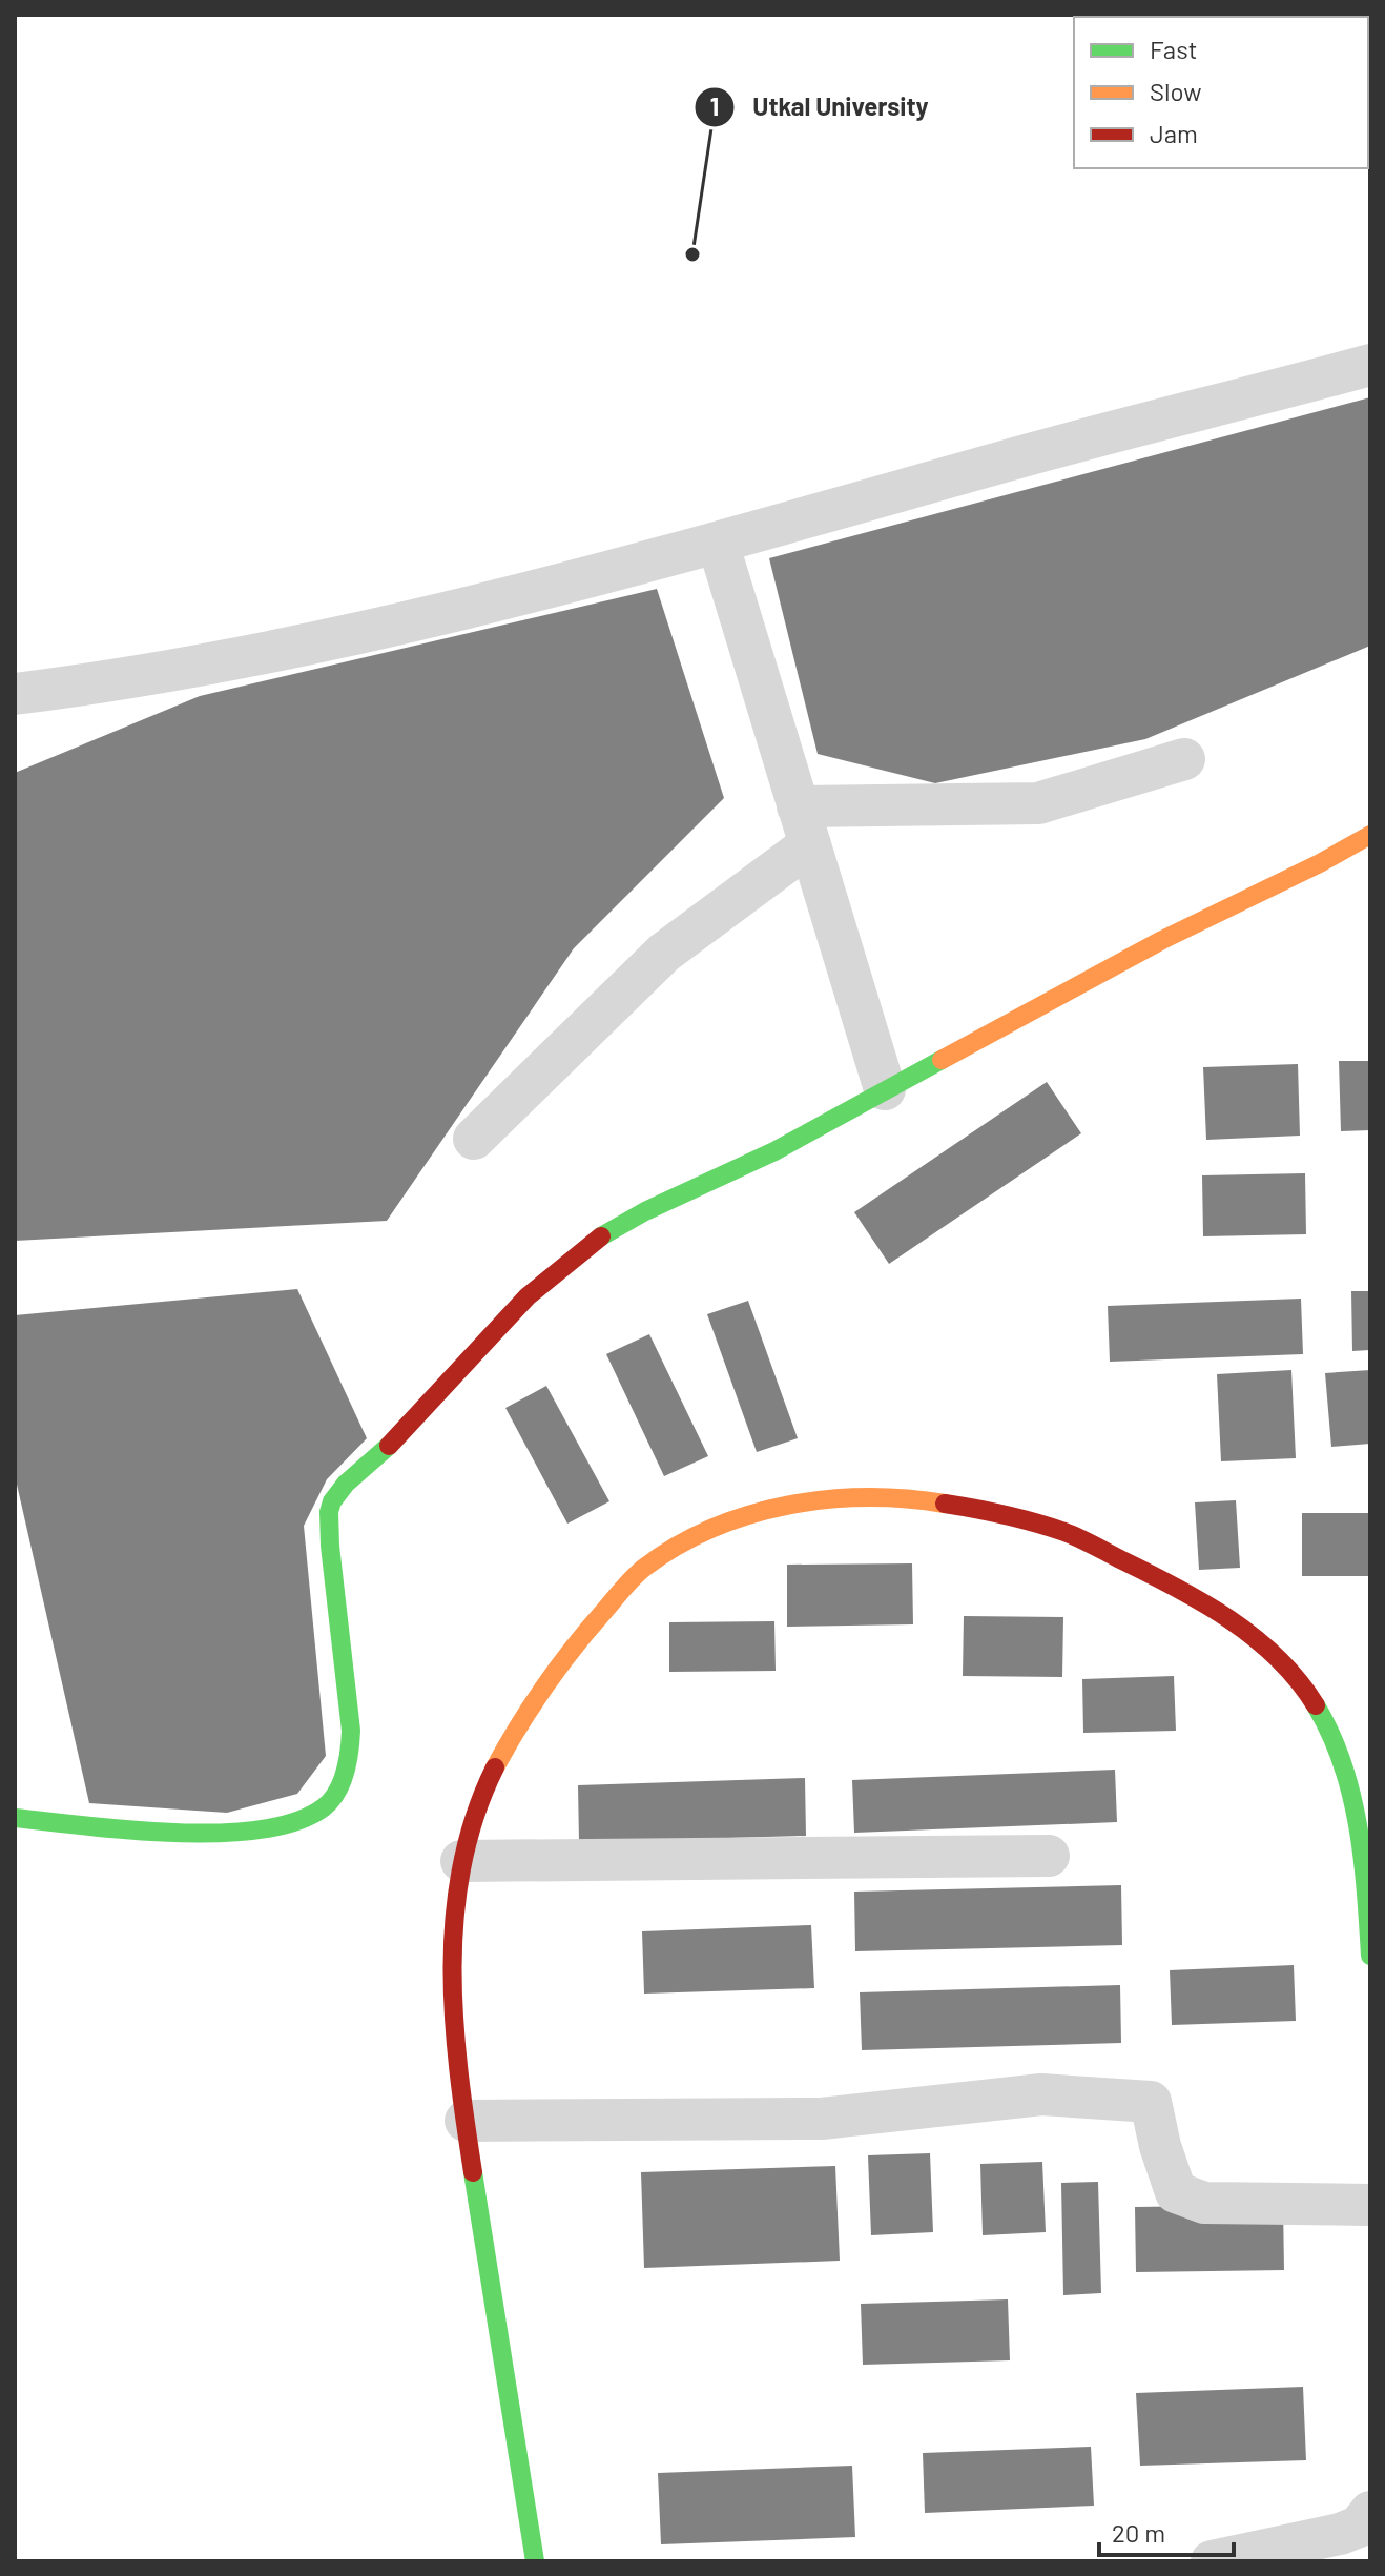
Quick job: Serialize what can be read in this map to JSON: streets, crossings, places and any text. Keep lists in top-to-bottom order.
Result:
{
  "places": ["Utkal University"],
  "legend": ["Fast", "Slow", "Jam"],
  "scale_bar": "20 m"
}
